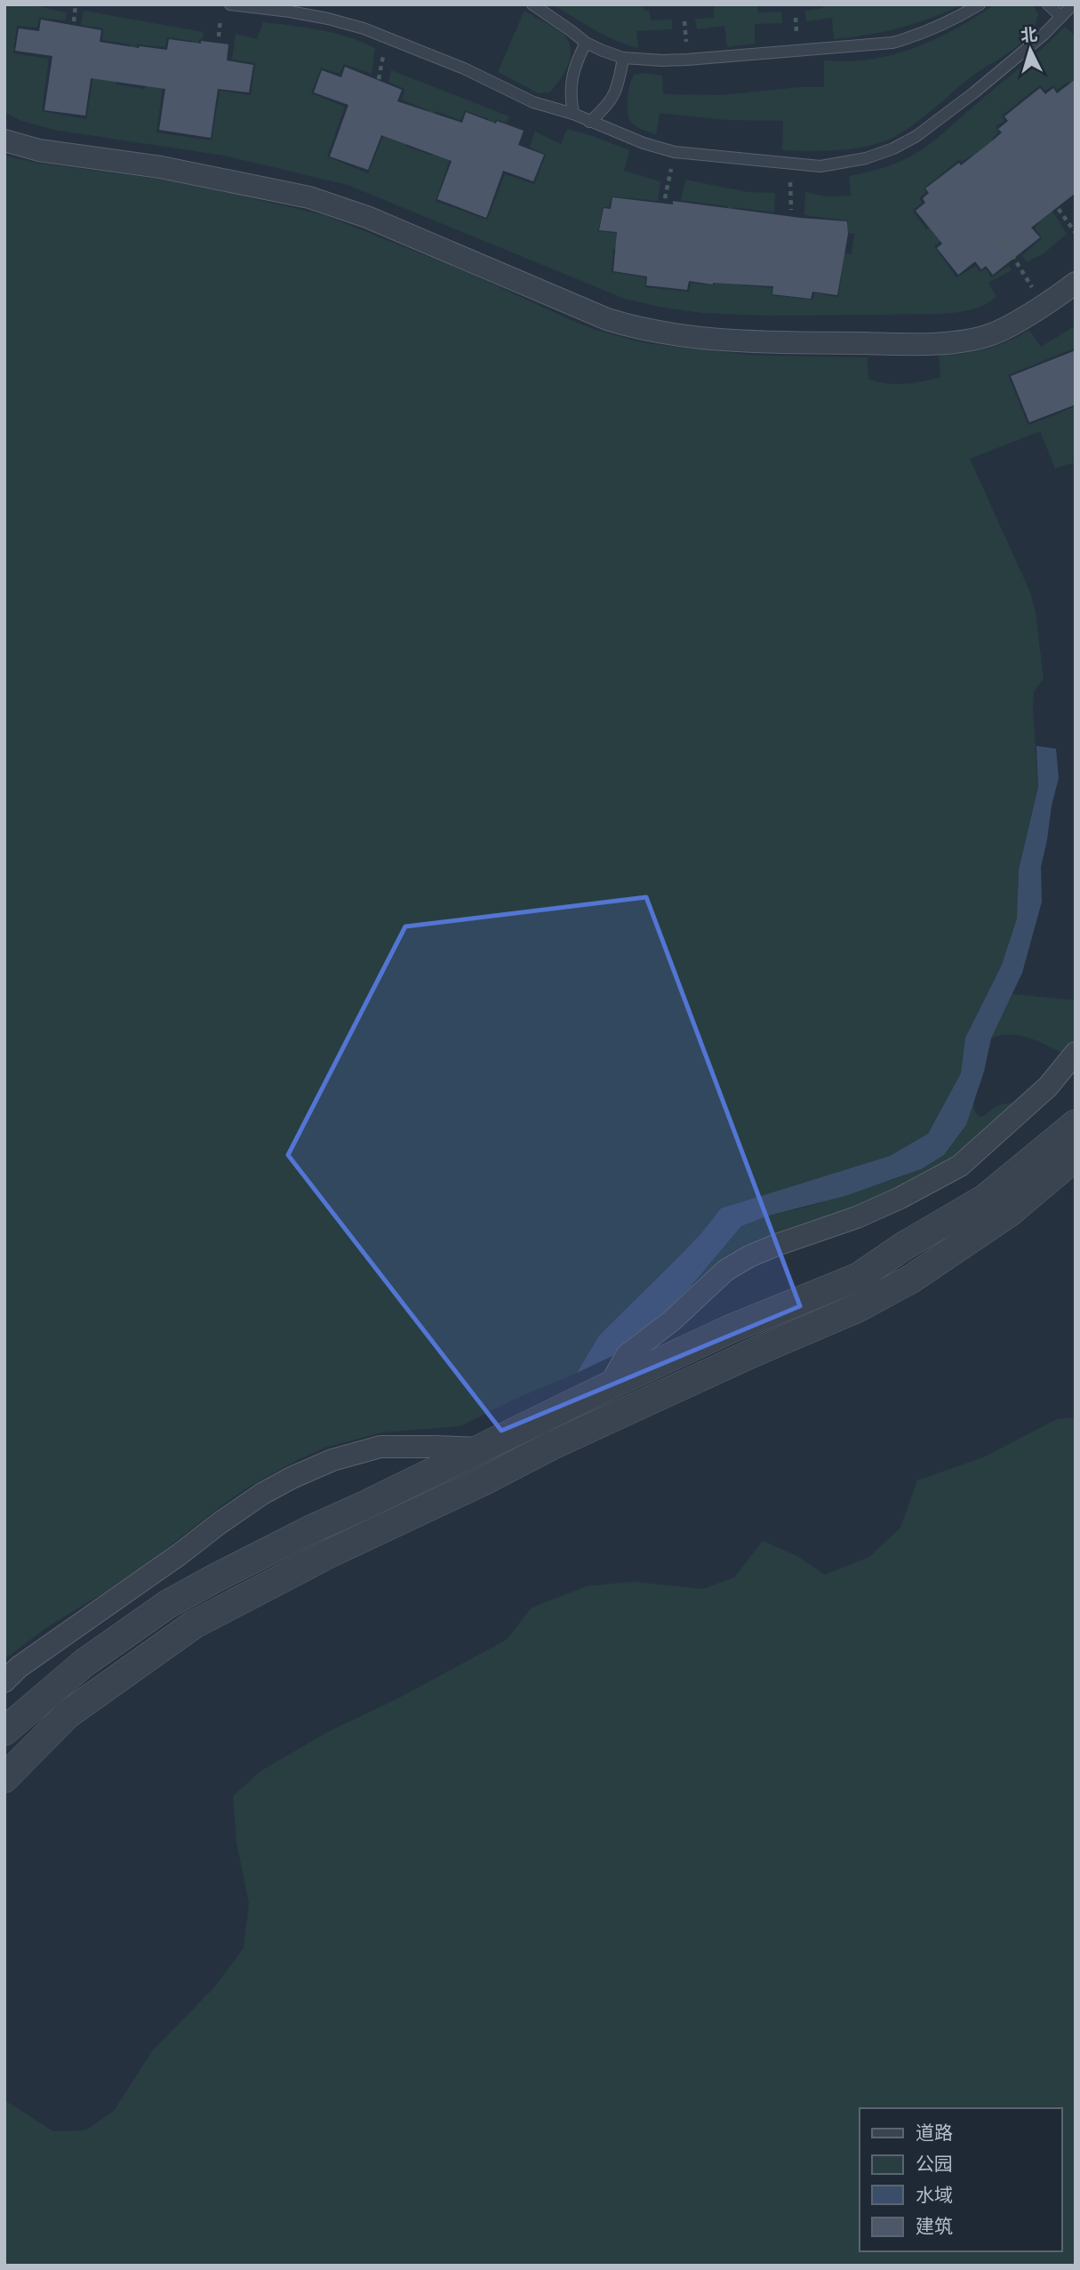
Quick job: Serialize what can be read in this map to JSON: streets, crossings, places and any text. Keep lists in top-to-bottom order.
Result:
{
  "legend": [
    "道路",
    "公园",
    "水域",
    "建筑"
  ],
  "north": "top"
}
